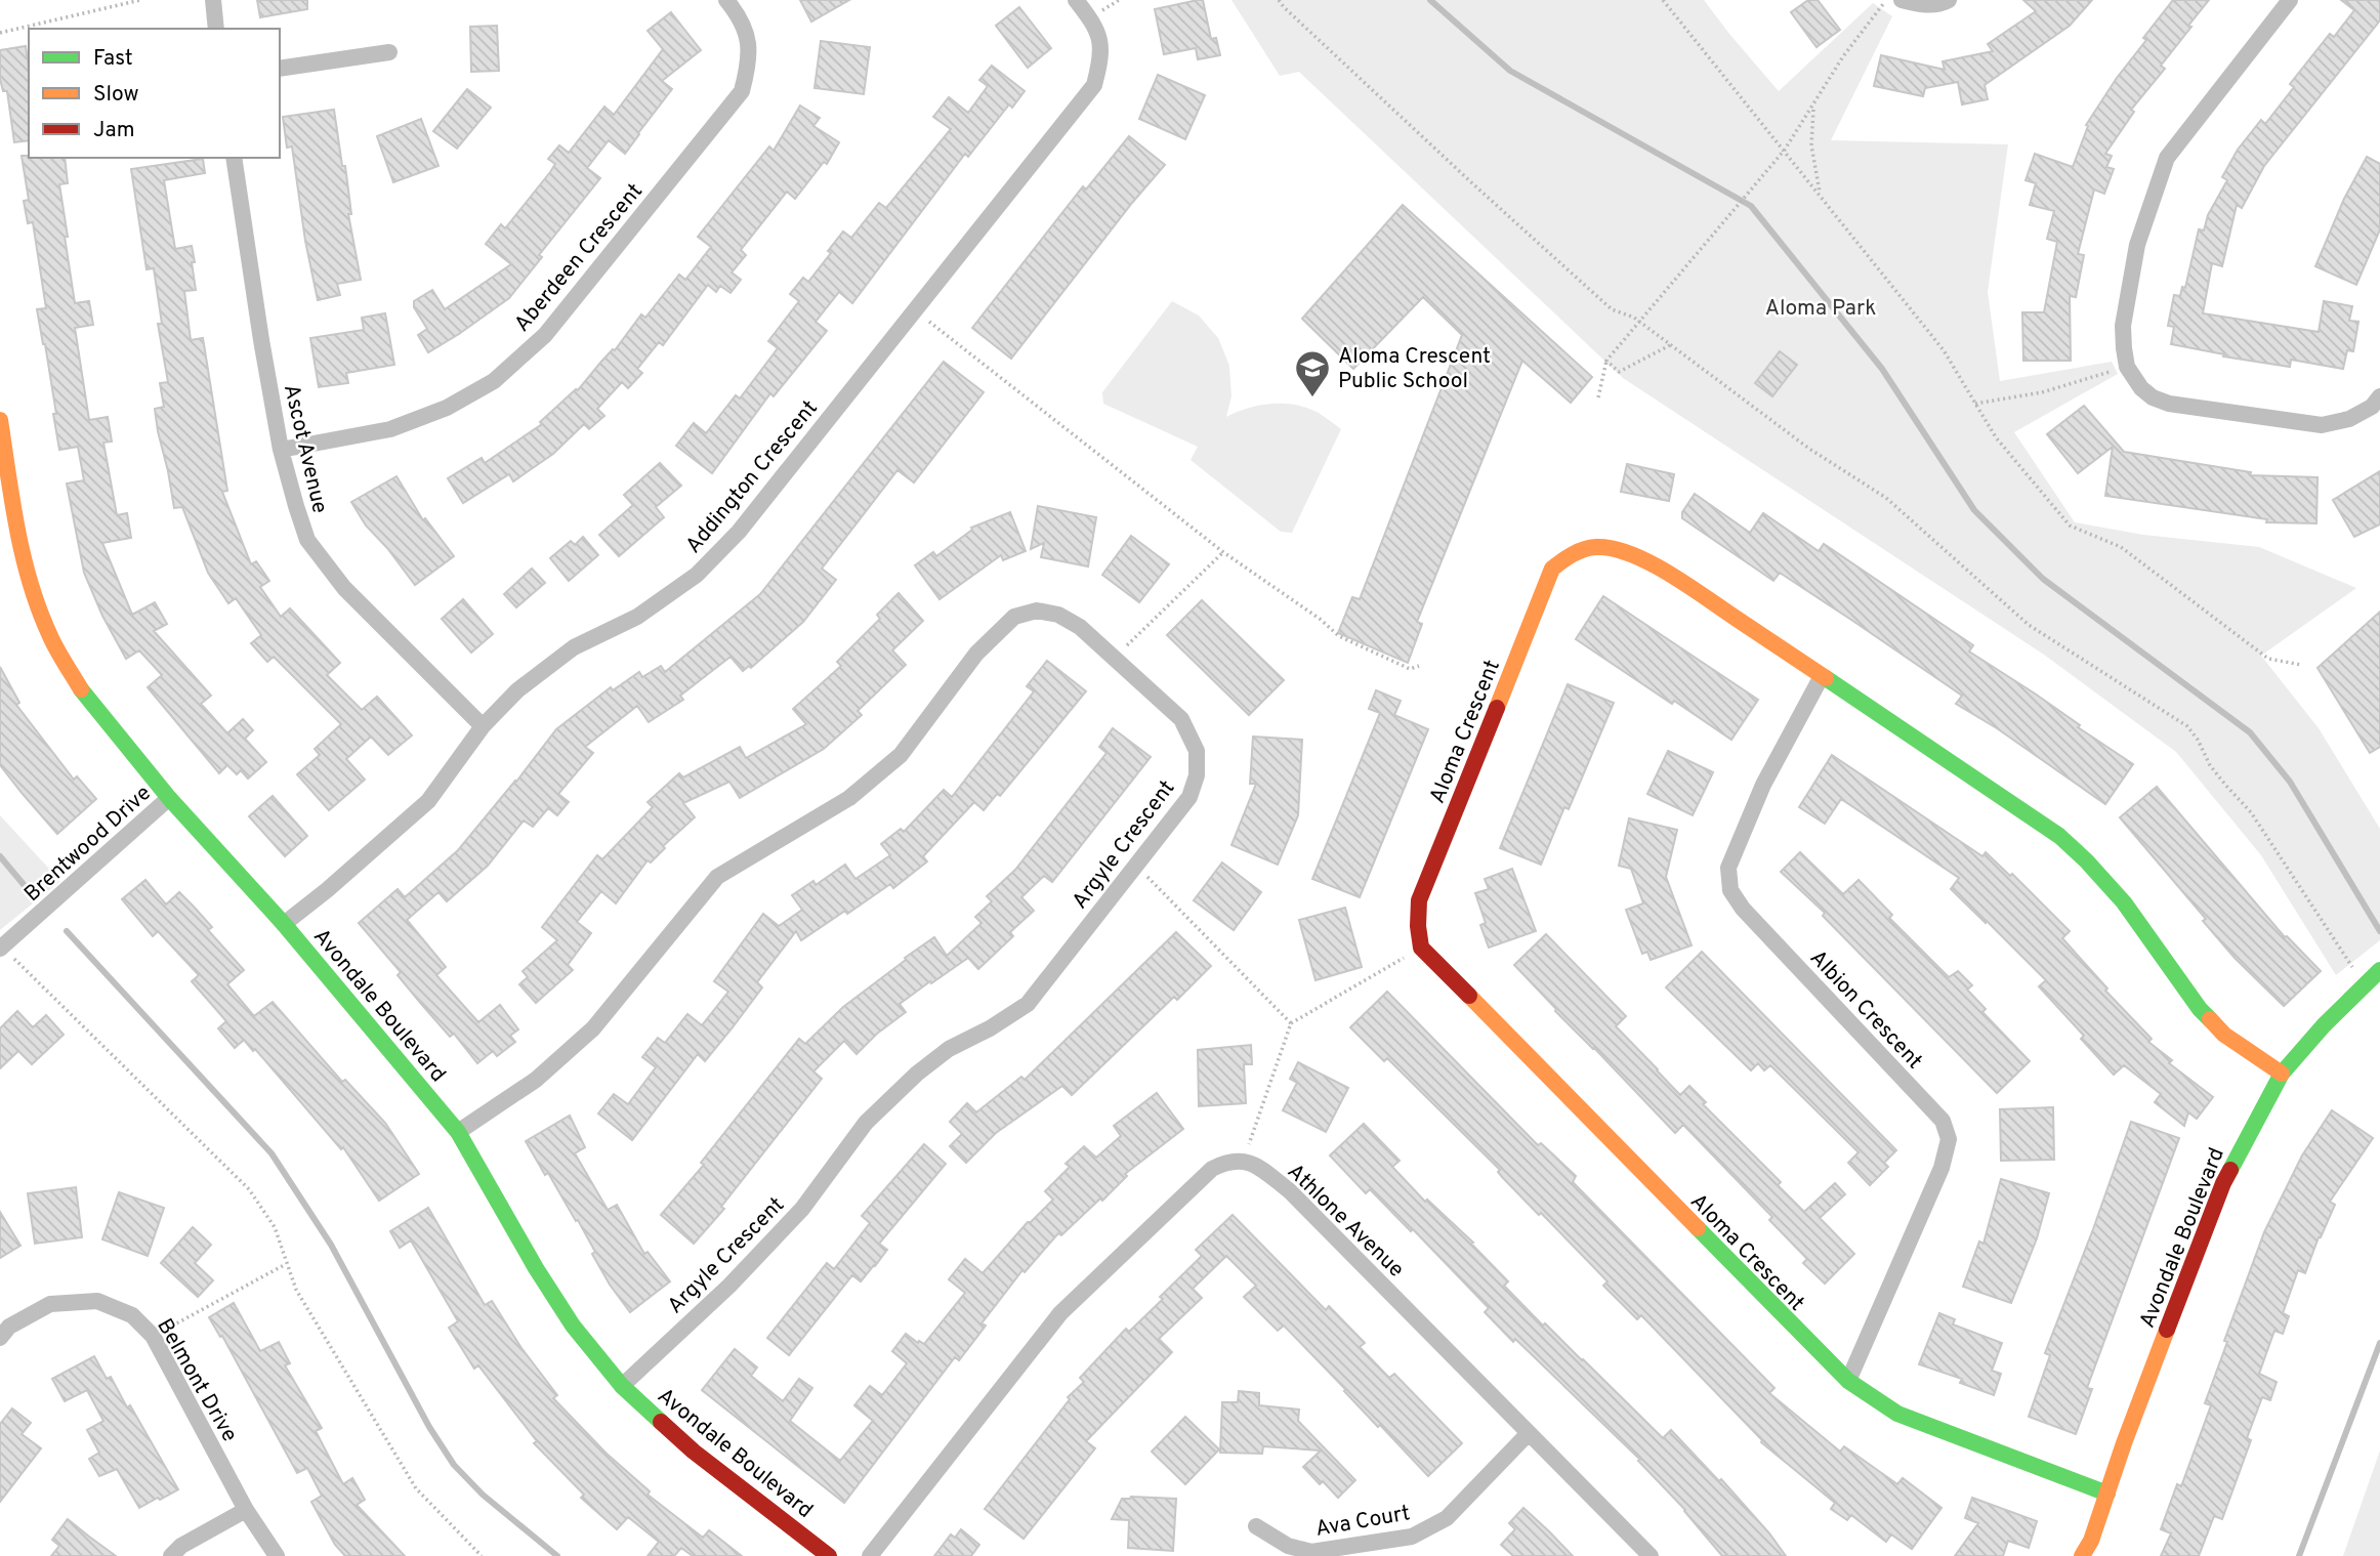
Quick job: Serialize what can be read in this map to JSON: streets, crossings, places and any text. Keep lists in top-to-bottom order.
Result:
{
  "streets": {
    "street": [
      "Aberdeen Crescent",
      "Ascot Avenue",
      "Addington Crescent",
      "Aloma Crescent",
      "Brentwood Drive",
      "Argyle Crescent",
      "Avondale Boulevard",
      "Albion Crescent",
      "Athlone Avenue",
      "Belmont Drive",
      "Ava Court"
    ]
  },
  "crossings": [
    ["Aberdeen Crescent", "Ascot Avenue"],
    ["Ascot Avenue", "Addington Crescent"],
    ["Addington Crescent", "Avondale Boulevard"],
    ["Aloma Crescent", "Avondale Boulevard"],
    ["Aloma Crescent", "Albion Crescent"],
    ["Brentwood Drive", "Avondale Boulevard"],
    ["Argyle Crescent", "Avondale Boulevard"],
    ["Athlone Avenue", "Ava Court"]
  ],
  "parks": ["Aloma Park"],
  "places": {
    "school or university": ["Aloma Crescent Public School"]
  },
  "legend": ["Fast", "Slow", "Jam"]
}
